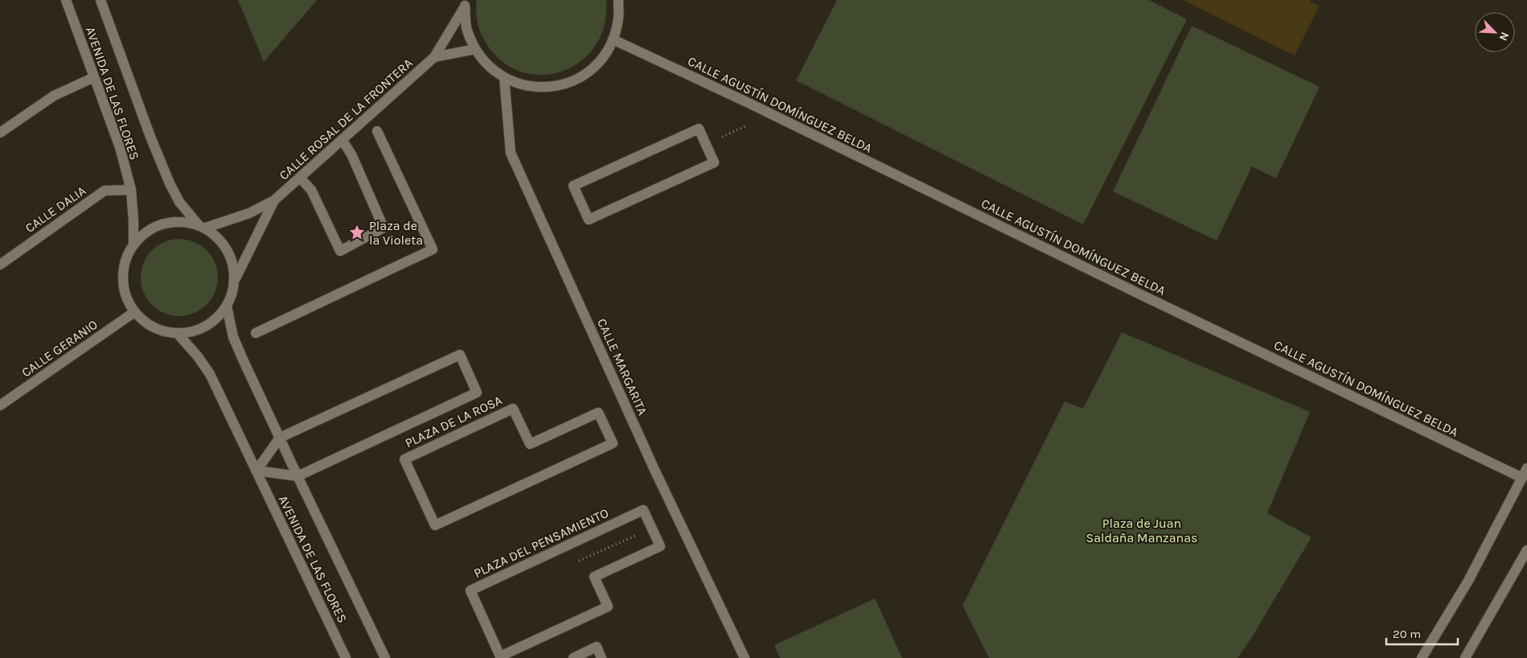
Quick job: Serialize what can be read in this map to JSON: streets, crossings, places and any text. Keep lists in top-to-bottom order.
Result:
{
  "streets": {
    "street": [
      "AVENIDA DE LAS FLORES",
      "CALLE AGUSTÍN DOMÍNGUEZ BELDA",
      "CALLE ROSAL DE LA FRONTERA",
      "CALLE DALIA",
      "CALLE GERANIO",
      "CALLE MARGARITA",
      "PLAZA DE LA ROSA",
      "PLAZA DEL PENSAMIENTO"
    ]
  },
  "crossings": [
    ["AVENIDA DE LAS FLORES", "CALLE ROSAL DE LA FRONTERA"],
    ["AVENIDA DE LAS FLORES", "CALLE DALIA"],
    ["AVENIDA DE LAS FLORES", "CALLE GERANIO"],
    ["AVENIDA DE LAS FLORES", "PLAZA DE LA ROSA"],
    ["CALLE ROSAL DE LA FRONTERA", "CALLE GERANIO"]
  ],
  "parks": ["Plaza de Juan Saldaña Manzanas"],
  "places": {
    "place": ["Plaza de la Violeta"]
  },
  "scale_bar": "20 m",
  "north": "bottom right"
}
